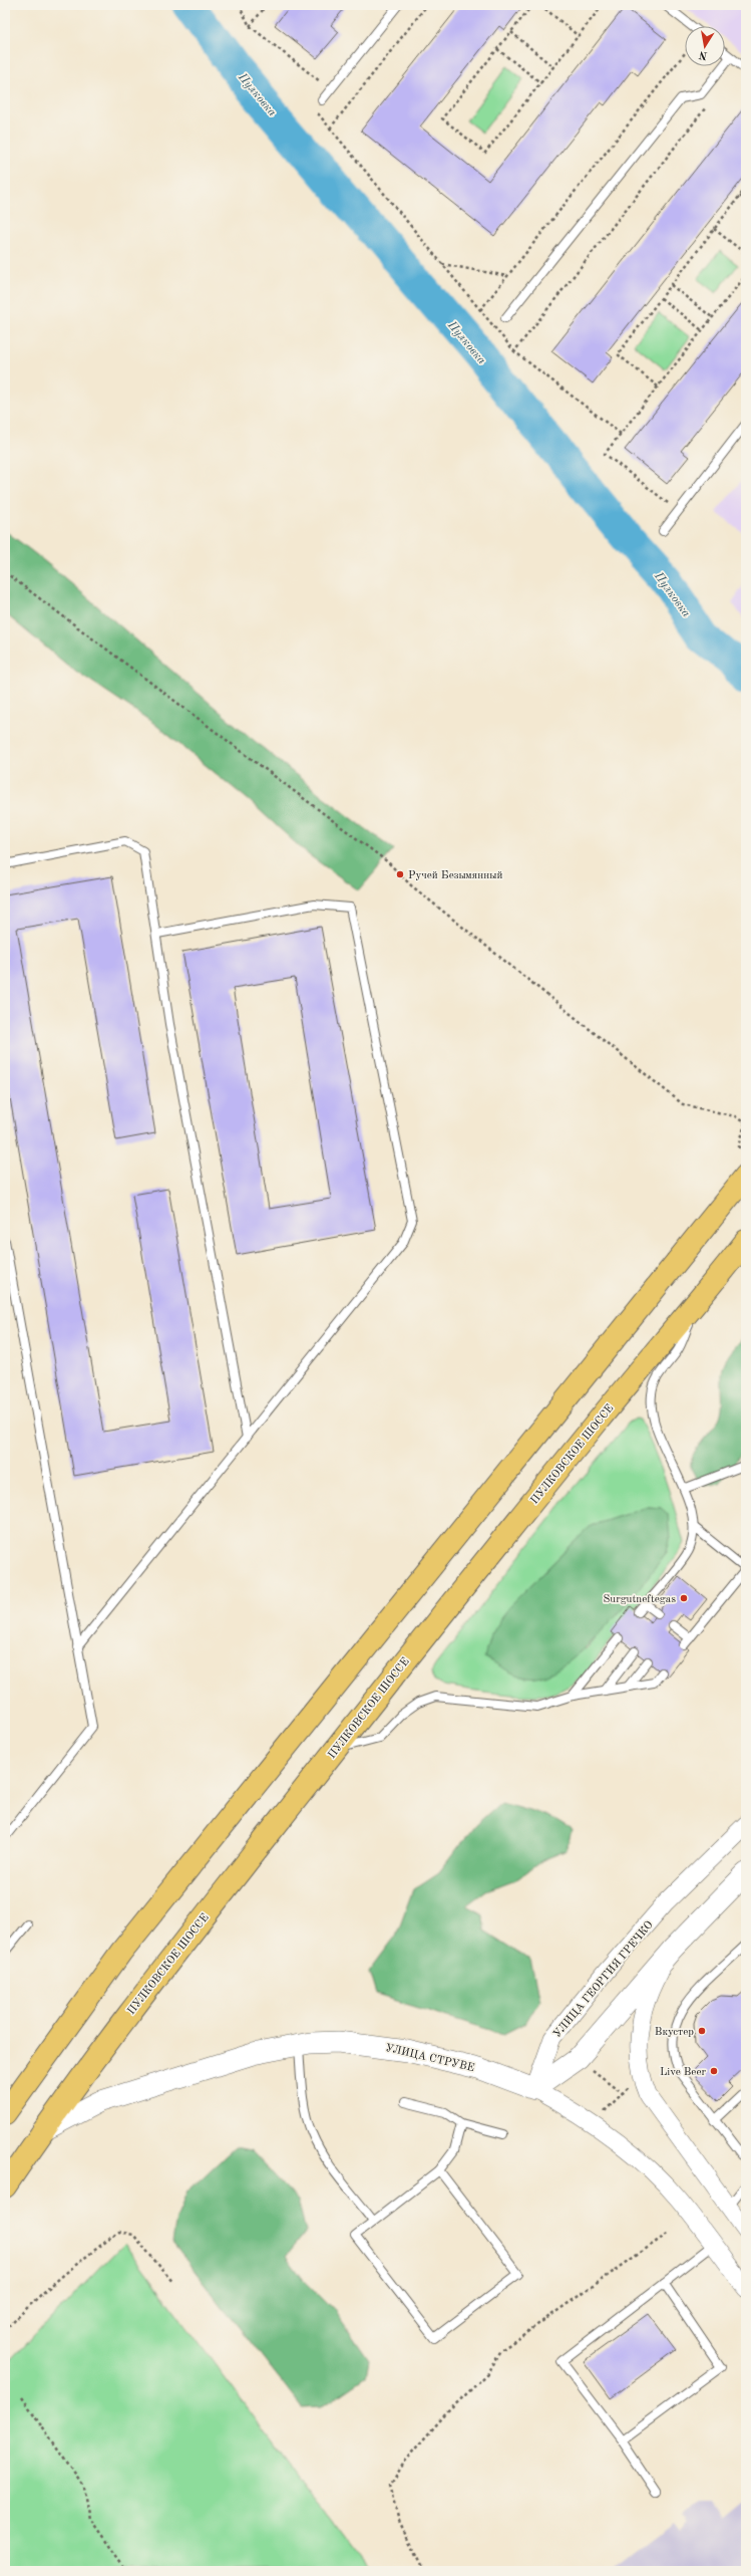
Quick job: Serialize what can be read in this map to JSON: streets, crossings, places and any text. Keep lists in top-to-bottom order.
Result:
{
  "streets": {
    "highway": ["ПУЛКОВСКОЕ ШОССЕ"],
    "street": ["УЛИЦА ГЕОРГИЯ ГРЕЧКО", "УЛИЦА СТРУВЕ"]
  },
  "crossings": [
    ["ПУЛКОВСКОЕ ШОССЕ", "УЛИЦА СТРУВЕ"],
    ["УЛИЦА ГЕОРГИЯ ГРЕЧКО", "УЛИЦА СТРУВЕ"]
  ],
  "water": ["Пулковка"],
  "places": [
    "Ручей Безымянный",
    "Surgutneftegas",
    "Вкустер",
    "Live Beer"
  ],
  "north": "bottom"
}
